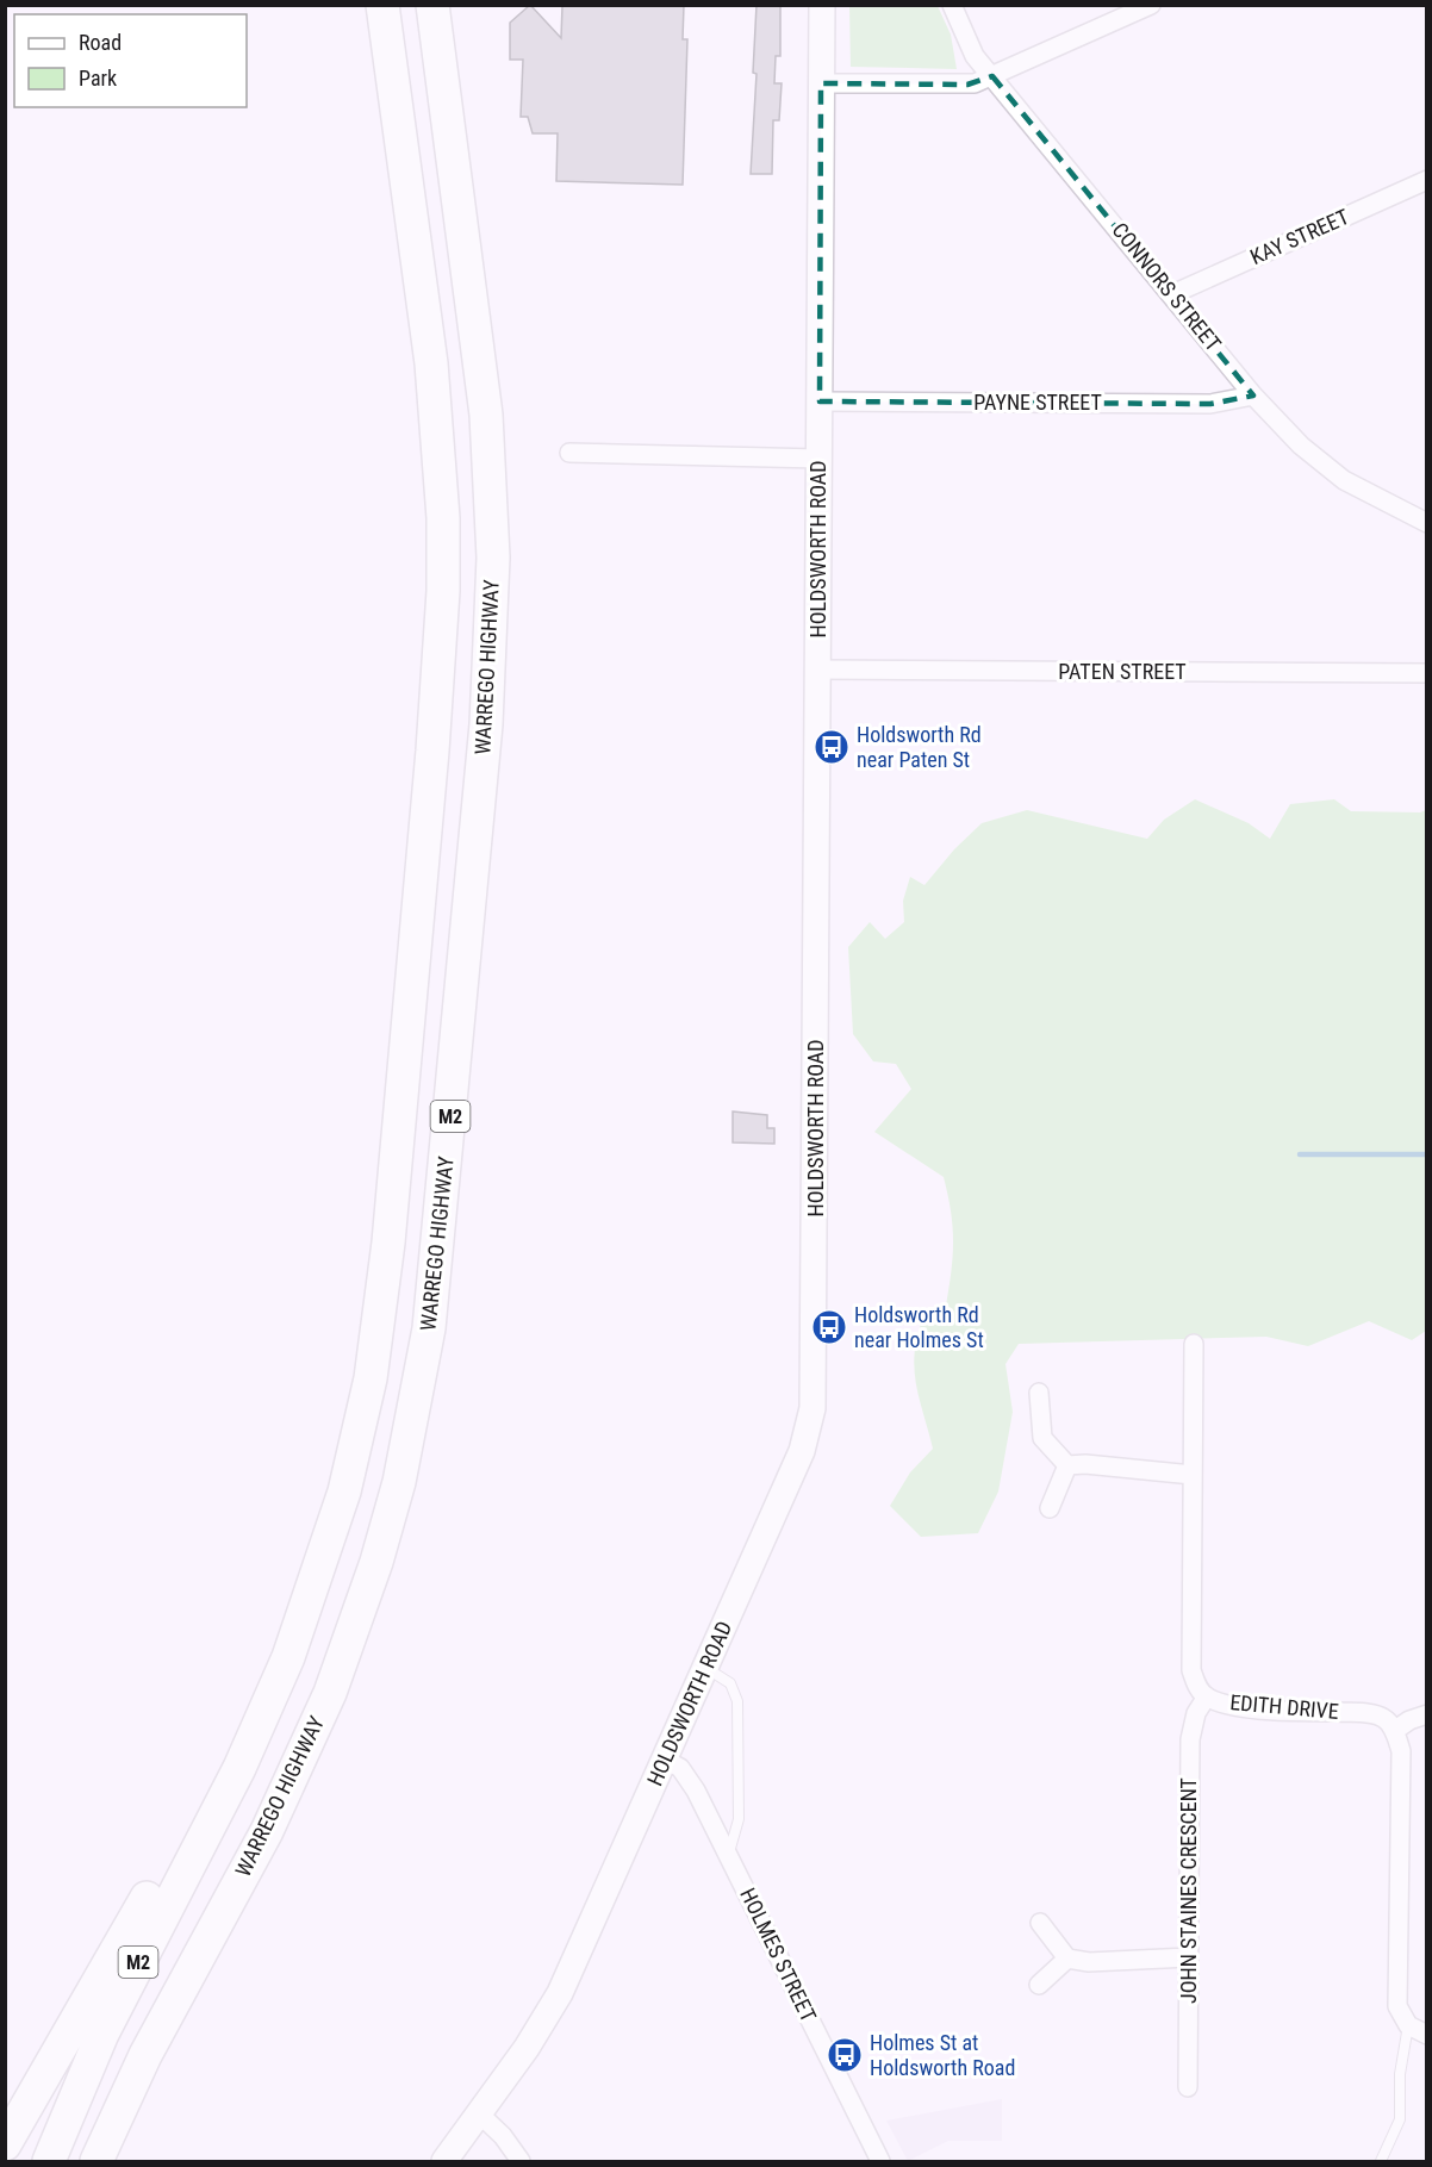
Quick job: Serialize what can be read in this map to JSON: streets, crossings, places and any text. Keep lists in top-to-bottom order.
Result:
{
  "streets": {
    "highway": ["WARREGO HIGHWAY", "M2"],
    "street": [
      "KAY STREET",
      "CONNORS STREET",
      "PAYNE STREET",
      "HOLDSWORTH ROAD",
      "PATEN STREET",
      "EDITH DRIVE",
      "JOHN STAINES CRESCENT",
      "HOLMES STREET"
    ]
  },
  "crossings": [
    ["KAY STREET", "CONNORS STREET"],
    ["CONNORS STREET", "PAYNE STREET"],
    ["PAYNE STREET", "HOLDSWORTH ROAD"],
    ["HOLDSWORTH ROAD", "PATEN STREET"],
    ["HOLDSWORTH ROAD", "HOLMES STREET"],
    ["EDITH DRIVE", "JOHN STAINES CRESCENT"]
  ],
  "places": {
    "bus stop": ["Holdsworth Rd near Paten St", "Holdsworth Rd near Holmes St", "Holmes St at Holdsworth Road"]
  },
  "legend": ["Road", "Park"]
}
